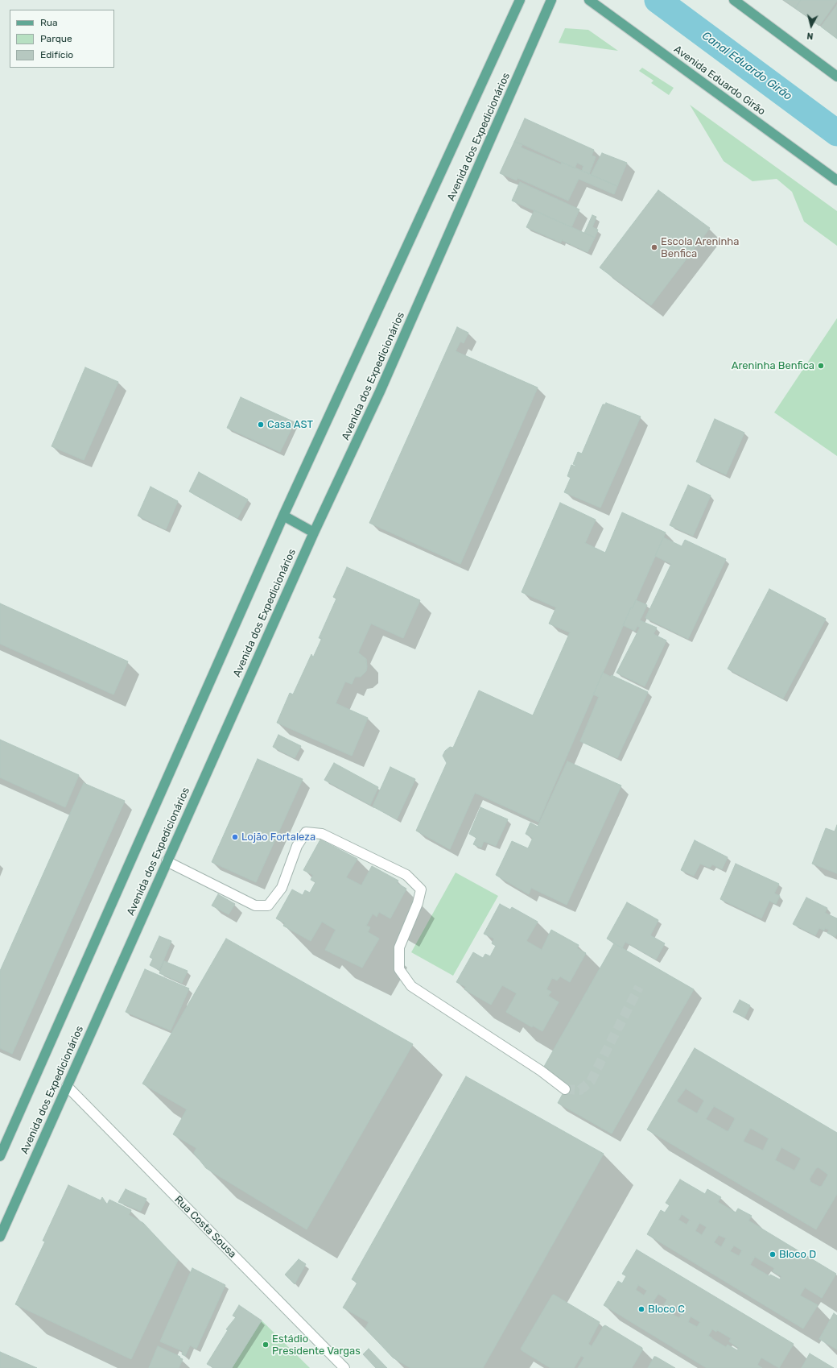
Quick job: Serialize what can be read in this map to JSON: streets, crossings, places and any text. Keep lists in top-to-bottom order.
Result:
{
  "streets": {
    "main road": ["Avenida Eduardo Girão", "Avenida dos Expedicionários"],
    "street": ["Rua Costa Sousa"]
  },
  "crossings": [
    ["Avenida dos Expedicionários", "Rua Costa Sousa"]
  ],
  "water": ["Canal Eduardo Girão"],
  "places": [
    "Escola Areninha Benfica",
    "Areninha Benfica",
    "Casa AST",
    "Lojão Fortaleza",
    "Bloco D",
    "Bloco C",
    "Estádio Presidente Vargas"
  ],
  "legend": ["Rua", "Parque", "Edifício"],
  "north": "bottom"
}
